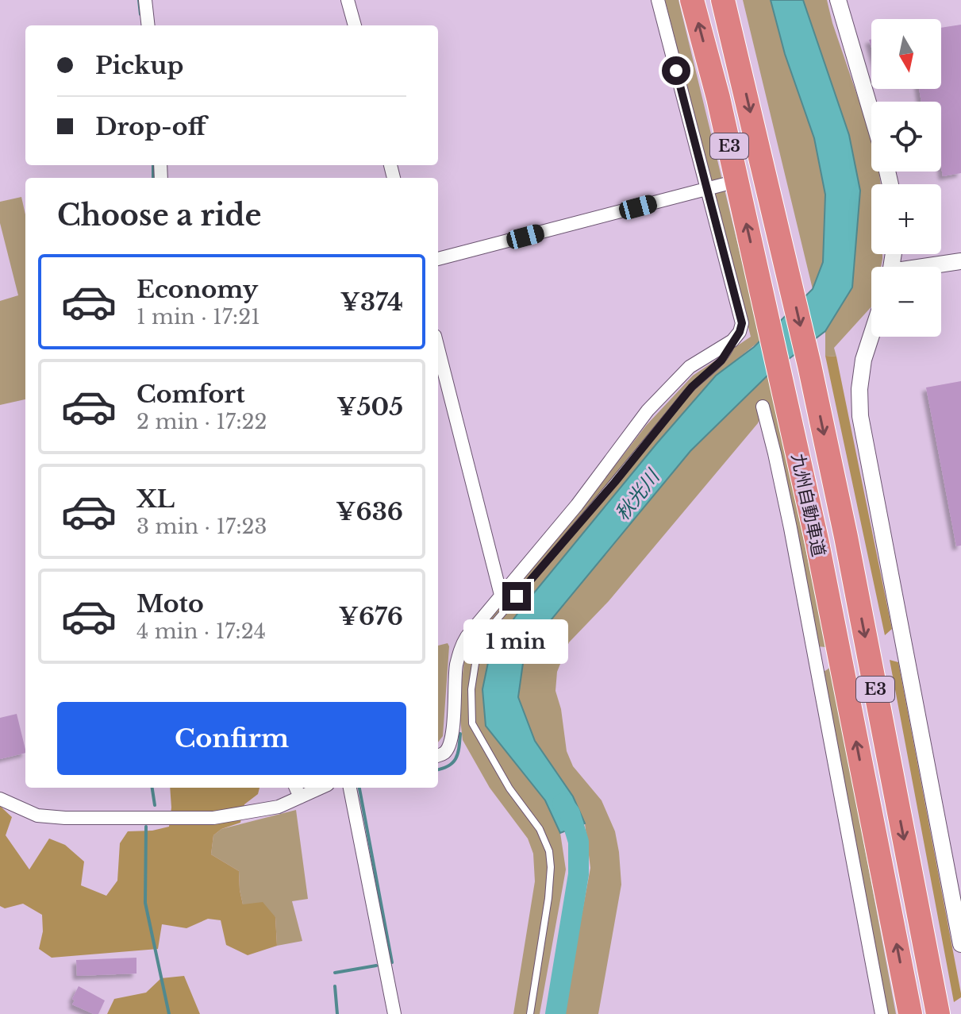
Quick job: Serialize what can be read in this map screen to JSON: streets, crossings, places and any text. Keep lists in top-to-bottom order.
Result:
{
  "streets": {
    "highway": ["E3", "九州自動車道"]
  },
  "water": ["秋光川"],
  "north": "bottom",
  "page": {
    "map_buttons": ["+", "−"],
    "banner": ["Pickup", "Drop-off"],
    "heading": "Choose a ride",
    "list": [
      {
        "name": "Economy",
        "note": "1 min · 17:21",
        "value": "¥374"
      },
      {
        "name": "Comfort",
        "note": "2 min · 17:22",
        "value": "¥505"
      },
      {
        "name": "XL",
        "note": "3 min · 17:23",
        "value": "¥636"
      },
      {
        "name": "Moto",
        "note": "4 min · 17:24",
        "value": "¥676"
      }
    ],
    "bubble": "1 min",
    "buttons": "Confirm"
  }
}
